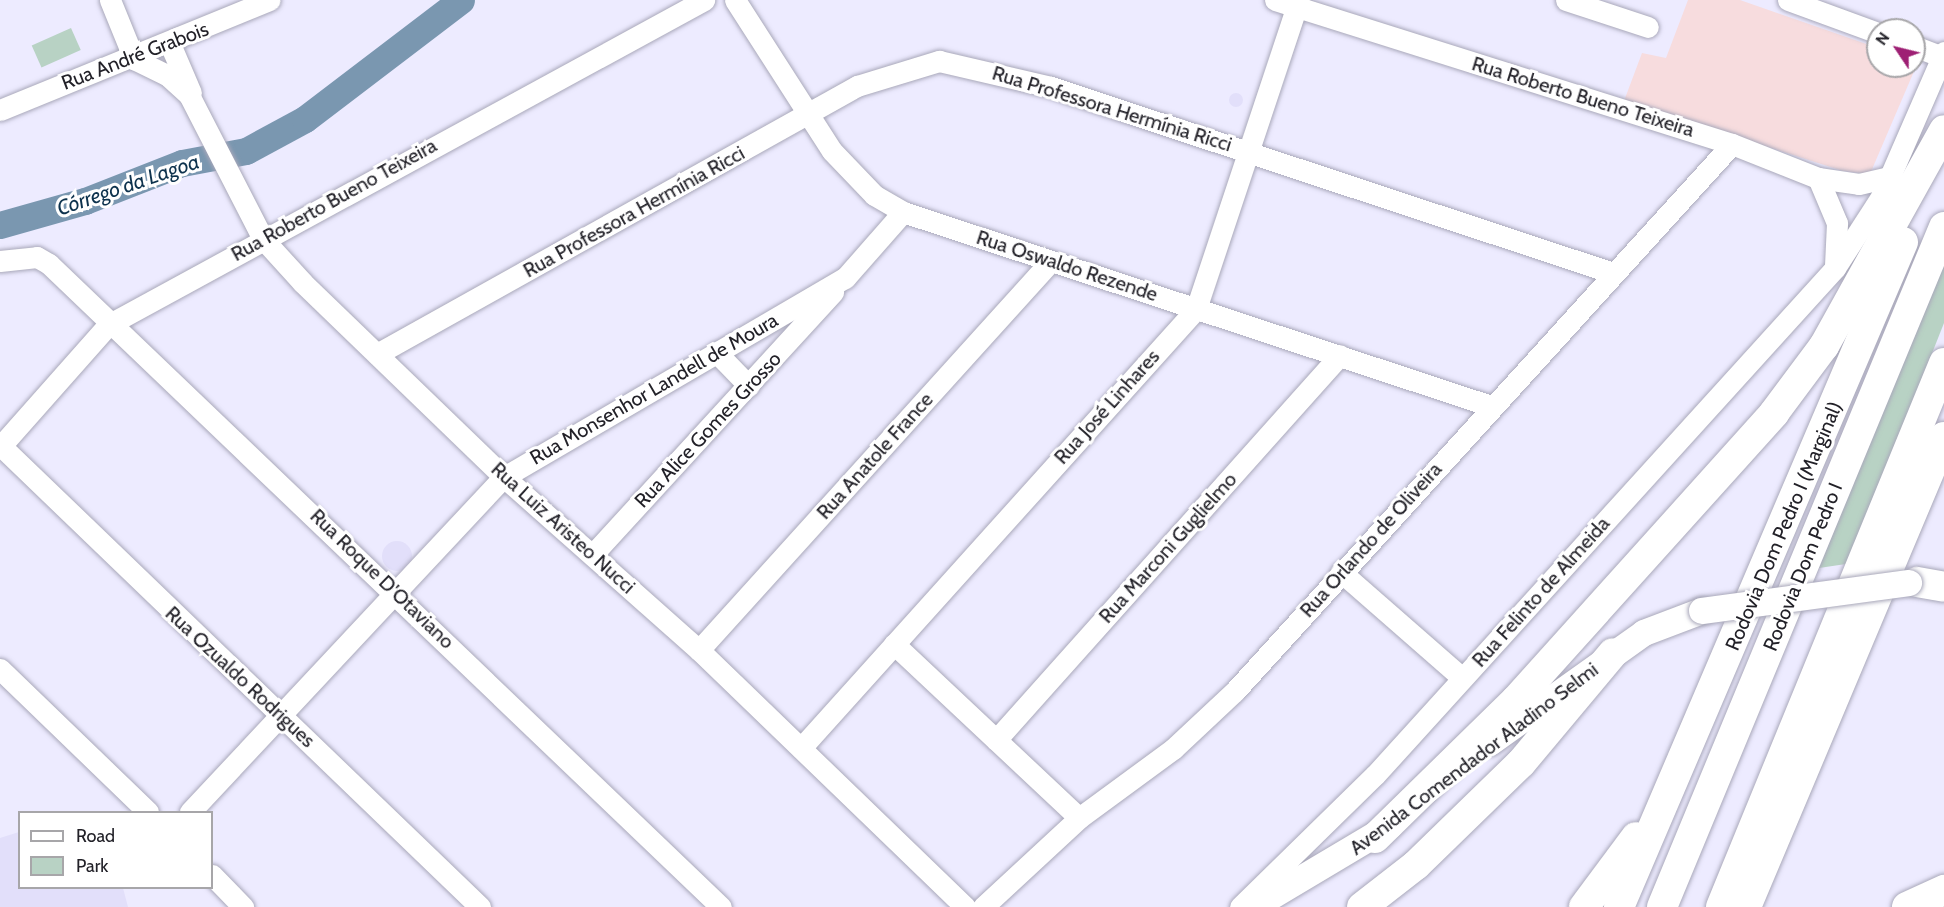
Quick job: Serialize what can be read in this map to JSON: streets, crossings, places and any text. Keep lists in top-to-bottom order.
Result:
{
  "streets": {
    "highway": ["Rodovia Dom Pedro I (Marginal)", "Rodovia Dom Pedro I"],
    "main road": ["Avenida Comendador Aladino Selmi"],
    "street": [
      "Rua André Grabois",
      "Rua Roberto Bueno Teixeira",
      "Rua Professora Hermínia Ricci",
      "Rua Oswaldo Rezende",
      "Rua Monsenhor Landell de Moura",
      "Rua José Linhares",
      "Rua Alice Gomes Grosso",
      "Rua Anatole France",
      "Rua Luiz Aristeo Nucci",
      "Rua Orlando de Oliveira",
      "Rua Marconi Guglielmo",
      "Rua Roque D'Otaviano",
      "Rua Felinto de Almeida",
      "Rua Ozualdo Rodrigues"
    ]
  },
  "crossings": [
    ["Rua André Grabois", "Rua Luiz Aristeo Nucci"],
    ["Rua Roberto Bueno Teixeira", "Rua José Linhares"],
    ["Rua Roberto Bueno Teixeira", "Rua Luiz Aristeo Nucci"],
    ["Rua Roberto Bueno Teixeira", "Rua Orlando de Oliveira"],
    ["Rua Roberto Bueno Teixeira", "Rua Roque D'Otaviano"],
    ["Rua Roberto Bueno Teixeira", "Rua Felinto de Almeida"],
    ["Rua Roberto Bueno Teixeira", "Rua Ozualdo Rodrigues"],
    ["Rua Professora Hermínia Ricci", "Rua Oswaldo Rezende"],
    ["Rua Professora Hermínia Ricci", "Rua José Linhares"],
    ["Rua Professora Hermínia Ricci", "Rua Luiz Aristeo Nucci"],
    ["Rua Professora Hermínia Ricci", "Rua Orlando de Oliveira"],
    ["Rua Oswaldo Rezende", "Rua Monsenhor Landell de Moura"],
    ["Rua Oswaldo Rezende", "Rua José Linhares"],
    ["Rua Oswaldo Rezende", "Rua Anatole France"],
    ["Rua Oswaldo Rezende", "Rua Orlando de Oliveira"],
    ["Rua Oswaldo Rezende", "Rua Marconi Guglielmo"],
    ["Rua Monsenhor Landell de Moura", "Rua Alice Gomes Grosso"],
    ["Rua Monsenhor Landell de Moura", "Rua Luiz Aristeo Nucci"],
    ["Rua Monsenhor Landell de Moura", "Rua Roque D'Otaviano"],
    ["Rua Monsenhor Landell de Moura", "Rua Ozualdo Rodrigues"],
    ["Rua José Linhares", "Rua Luiz Aristeo Nucci"],
    ["Rua Alice Gomes Grosso", "Rua Luiz Aristeo Nucci"],
    ["Rua Anatole France", "Rua Luiz Aristeo Nucci"]
  ],
  "water": ["Córrego da Lagoa"],
  "legend": ["Road", "Park"],
  "north": "top left"
}
